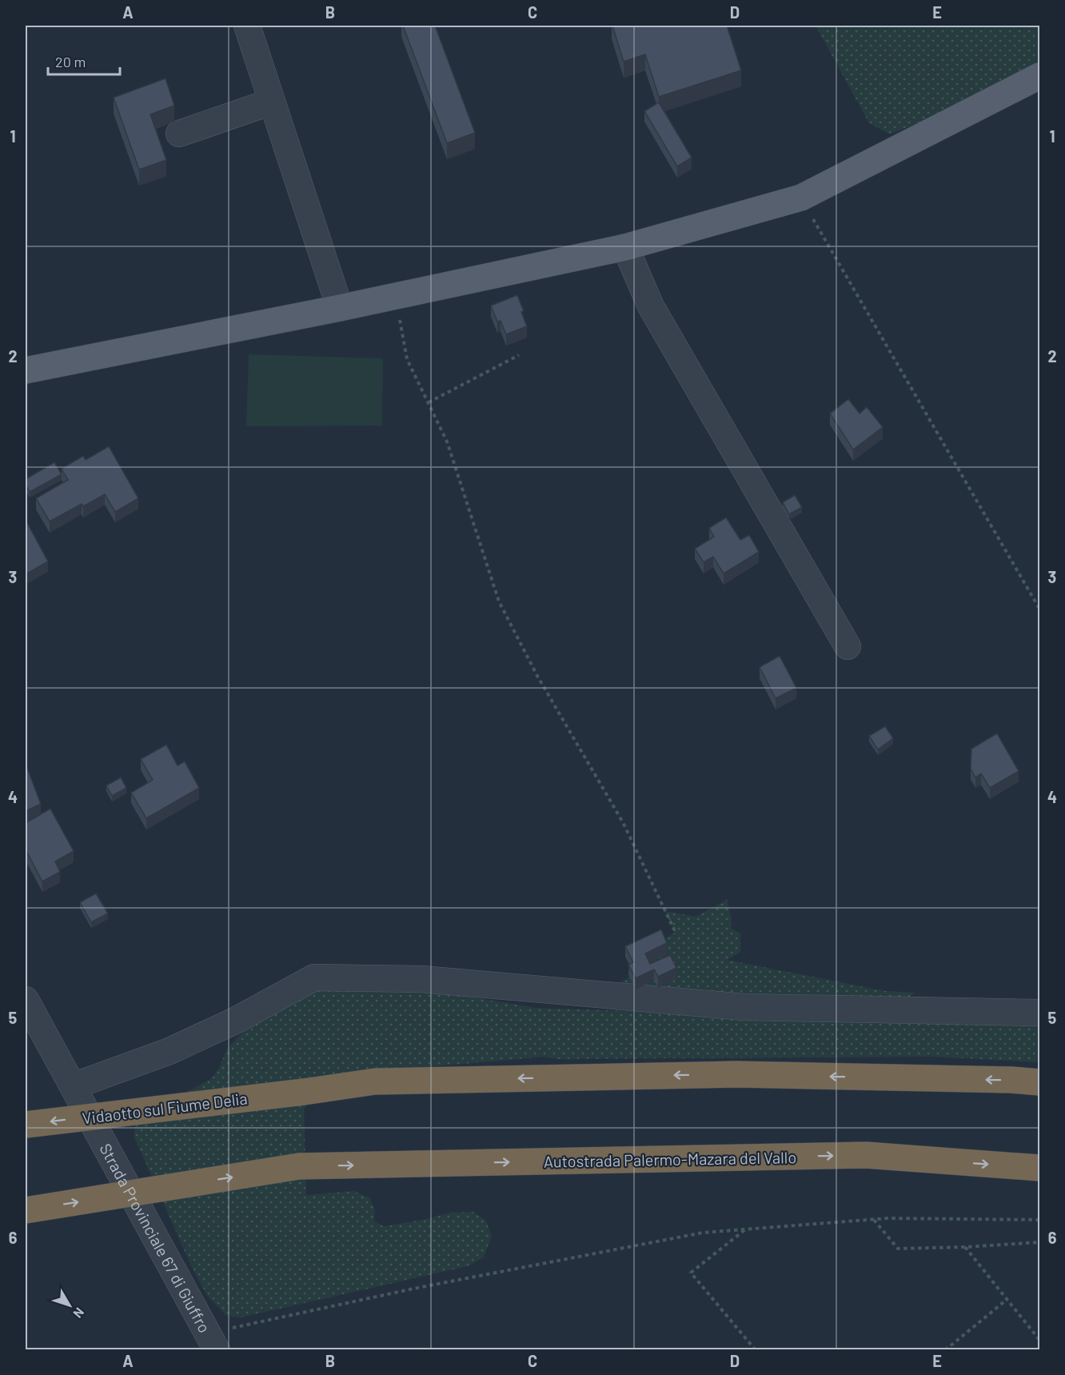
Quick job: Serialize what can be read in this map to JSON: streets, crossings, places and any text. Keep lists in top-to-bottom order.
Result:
{
  "streets": {
    "highway": ["Vidaotto sul Fiume Delia", "Autostrada Palermo-Mazara del Vallo"],
    "street": ["Strada Provinciale 67 di Giuffro"]
  },
  "one_way": ["Vidaotto sul Fiume Delia", "Autostrada Palermo-Mazara del Vallo"],
  "scale_bar": "20 m",
  "north": "bottom right",
  "grid": {
    "columns": [
      "A",
      "B",
      "C",
      "D",
      "E"
    ],
    "rows": [
      "1",
      "2",
      "3",
      "4",
      "5",
      "6"
    ]
  }
}
